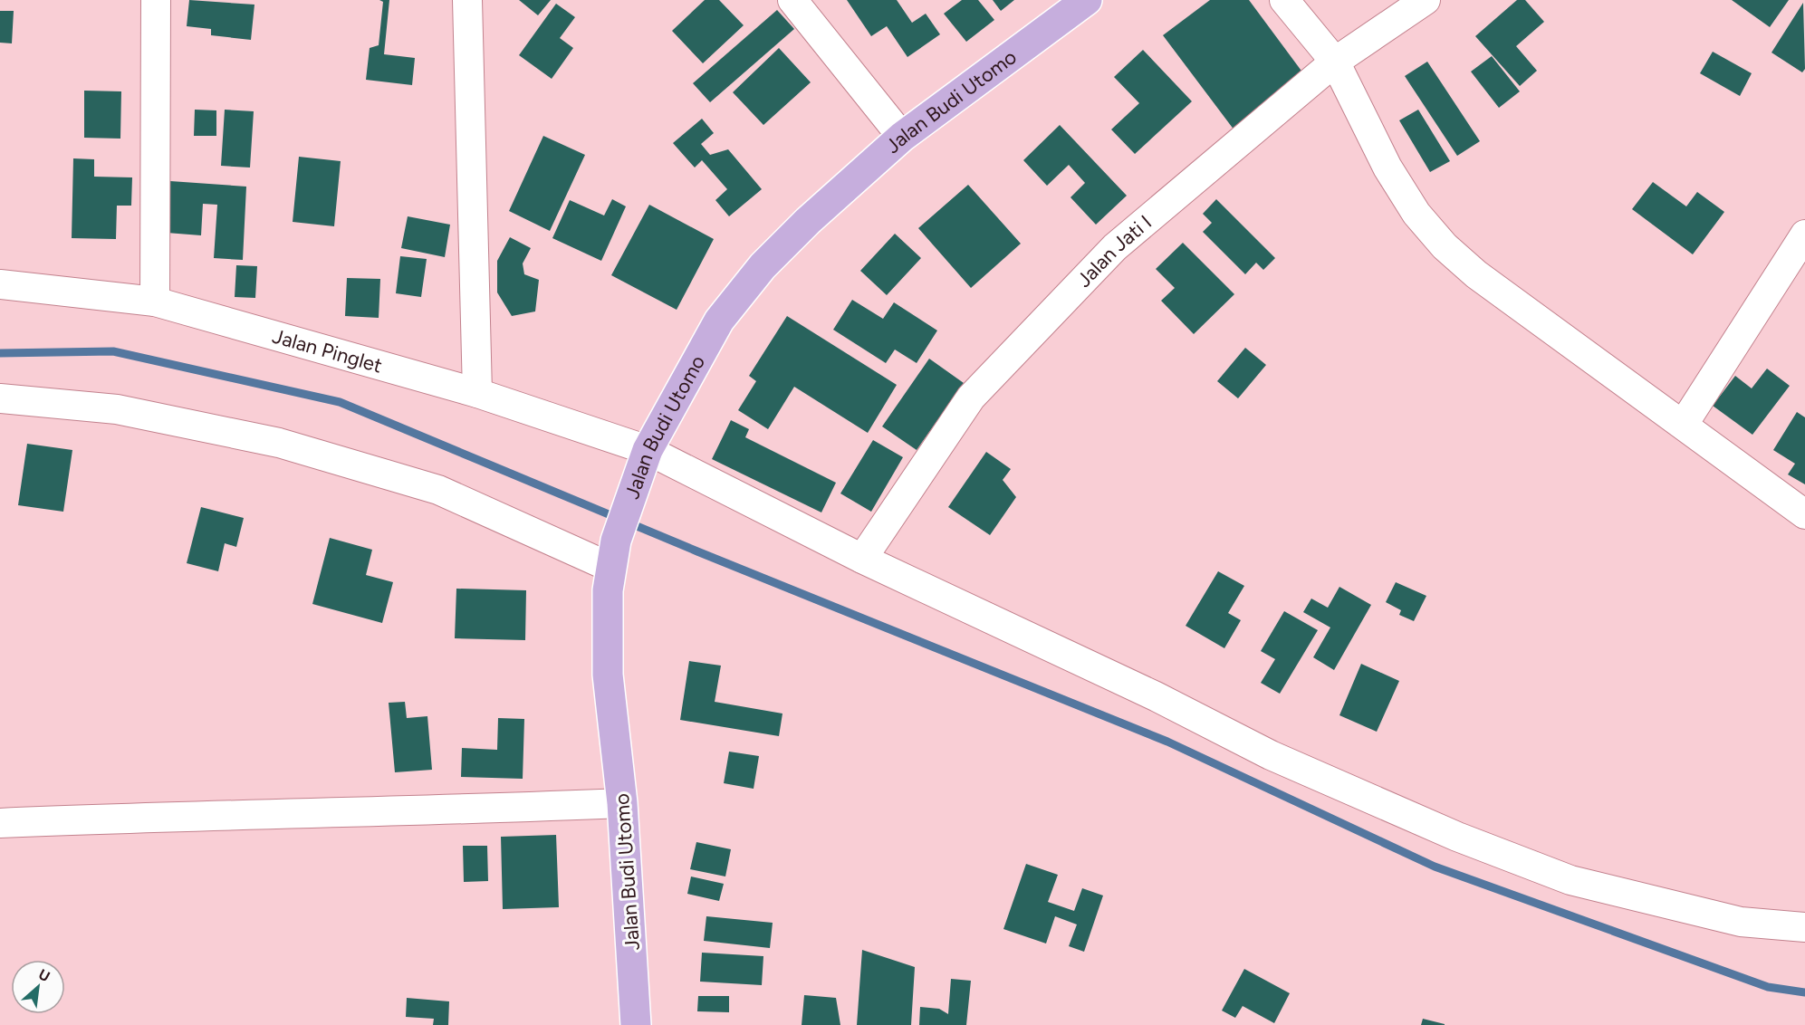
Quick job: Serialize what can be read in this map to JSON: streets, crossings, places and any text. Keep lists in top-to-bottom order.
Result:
{
  "streets": {
    "main road": ["Jalan Budi Utomo"],
    "street": ["Jalan Jati I", "Jalan Pinglet"]
  },
  "crossings": [
    ["Jalan Budi Utomo", "Jalan Pinglet"],
    ["Jalan Jati I", "Jalan Pinglet"]
  ],
  "north": "top right"
}
